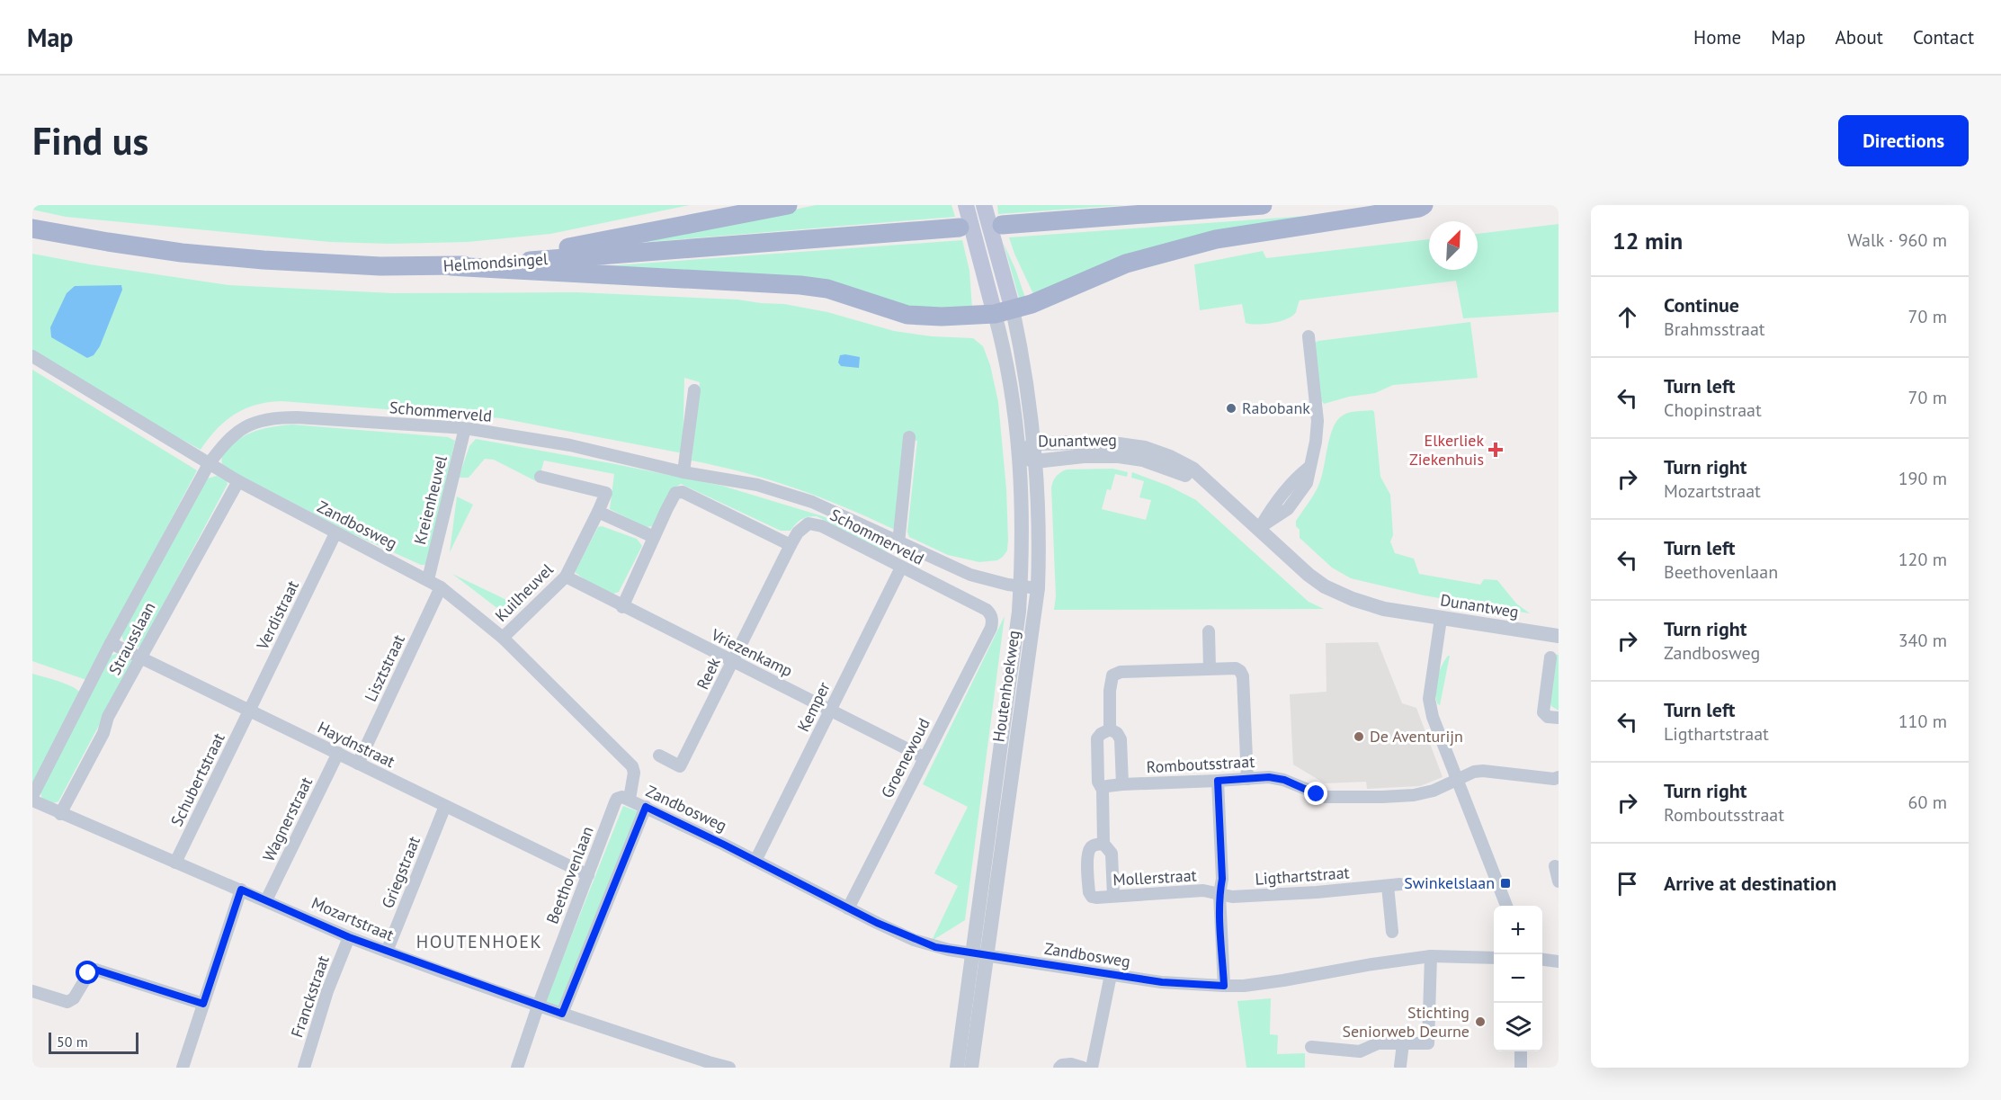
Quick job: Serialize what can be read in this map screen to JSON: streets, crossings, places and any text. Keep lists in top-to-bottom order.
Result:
{
  "streets": {
    "main road": ["Helmondsingel"],
    "street": [
      "Schommerveld",
      "Dunantweg",
      "Kreienheuvel",
      "Zandbosweg",
      "Kuilheuvel",
      "Verdistraat",
      "Strausslaan",
      "Vriezenkamp",
      "Lisztstraat",
      "Reek",
      "Houtenhoekweg",
      "Kemper",
      "Haydnstraat",
      "Groenewoud",
      "Romboutsstraat",
      "Schubertstraat",
      "Wagnerstraat",
      "Griegstraat",
      "Beethovenlaan",
      "Ligthartstraat",
      "Mollerstraat",
      "Mozartstraat",
      "Franckstraat"
    ]
  },
  "crossings": [
    ["Schommerveld", "Kreienheuvel"],
    ["Schommerveld", "Zandbosweg"],
    ["Schommerveld", "Strausslaan"],
    ["Schommerveld", "Reek"],
    ["Schommerveld", "Houtenhoekweg"],
    ["Schommerveld", "Kemper"],
    ["Schommerveld", "Groenewoud"],
    ["Dunantweg", "Houtenhoekweg"],
    ["Kreienheuvel", "Zandbosweg"],
    ["Zandbosweg", "Kuilheuvel"],
    ["Zandbosweg", "Verdistraat"],
    ["Zandbosweg", "Strausslaan"],
    ["Zandbosweg", "Lisztstraat"],
    ["Zandbosweg", "Houtenhoekweg"],
    ["Zandbosweg", "Kemper"],
    ["Zandbosweg", "Groenewoud"],
    ["Zandbosweg", "Beethovenlaan"],
    ["Kuilheuvel", "Vriezenkamp"],
    ["Verdistraat", "Haydnstraat"],
    ["Verdistraat", "Schubertstraat"],
    ["Strausslaan", "Haydnstraat"],
    ["Strausslaan", "Mozartstraat"],
    ["Vriezenkamp", "Reek"],
    ["Vriezenkamp", "Kemper"],
    ["Vriezenkamp", "Groenewoud"],
    ["Lisztstraat", "Haydnstraat"],
    ["Haydnstraat", "Schubertstraat"],
    ["Haydnstraat", "Wagnerstraat"],
    ["Haydnstraat", "Griegstraat"],
    ["Haydnstraat", "Beethovenlaan"],
    ["Schubertstraat", "Mozartstraat"],
    ["Wagnerstraat", "Mozartstraat"],
    ["Griegstraat", "Mozartstraat"],
    ["Beethovenlaan", "Mozartstraat"],
    ["Ligthartstraat", "Mollerstraat"],
    ["Mozartstraat", "Franckstraat"]
  ],
  "districts": ["HOUTENHOEK"],
  "places": {
    "other": ["Rabobank", "De Aventurijn", "Stichting Seniorweb Deurne"],
    "health": ["Elkerliek Ziekenhuis"],
    "transit": ["Swinkelslaan"]
  },
  "scale_bar": "50 m",
  "north": "top right",
  "page": {
    "header": "Map",
    "nav": [
      "Home",
      "Map",
      "About",
      "Contact"
    ],
    "buttons": "Directions",
    "title": "Find us",
    "heading": ["12 min", "Walk · 960 m"],
    "list": [
      ["Continue", "Brahmsstraat", "70 m"],
      ["Turn left", "Chopinstraat", "70 m"],
      ["Turn right", "Mozartstraat", "190 m"],
      ["Turn left", "Beethovenlaan", "120 m"],
      ["Turn right", "Zandbosweg", "340 m"],
      ["Turn left", "Ligthartstraat", "110 m"],
      ["Turn right", "Romboutsstraat", "60 m"],
      "Arrive at destination"
    ],
    "map_buttons": ["+", "−"],
    "scale": "50 m"
  }
}
